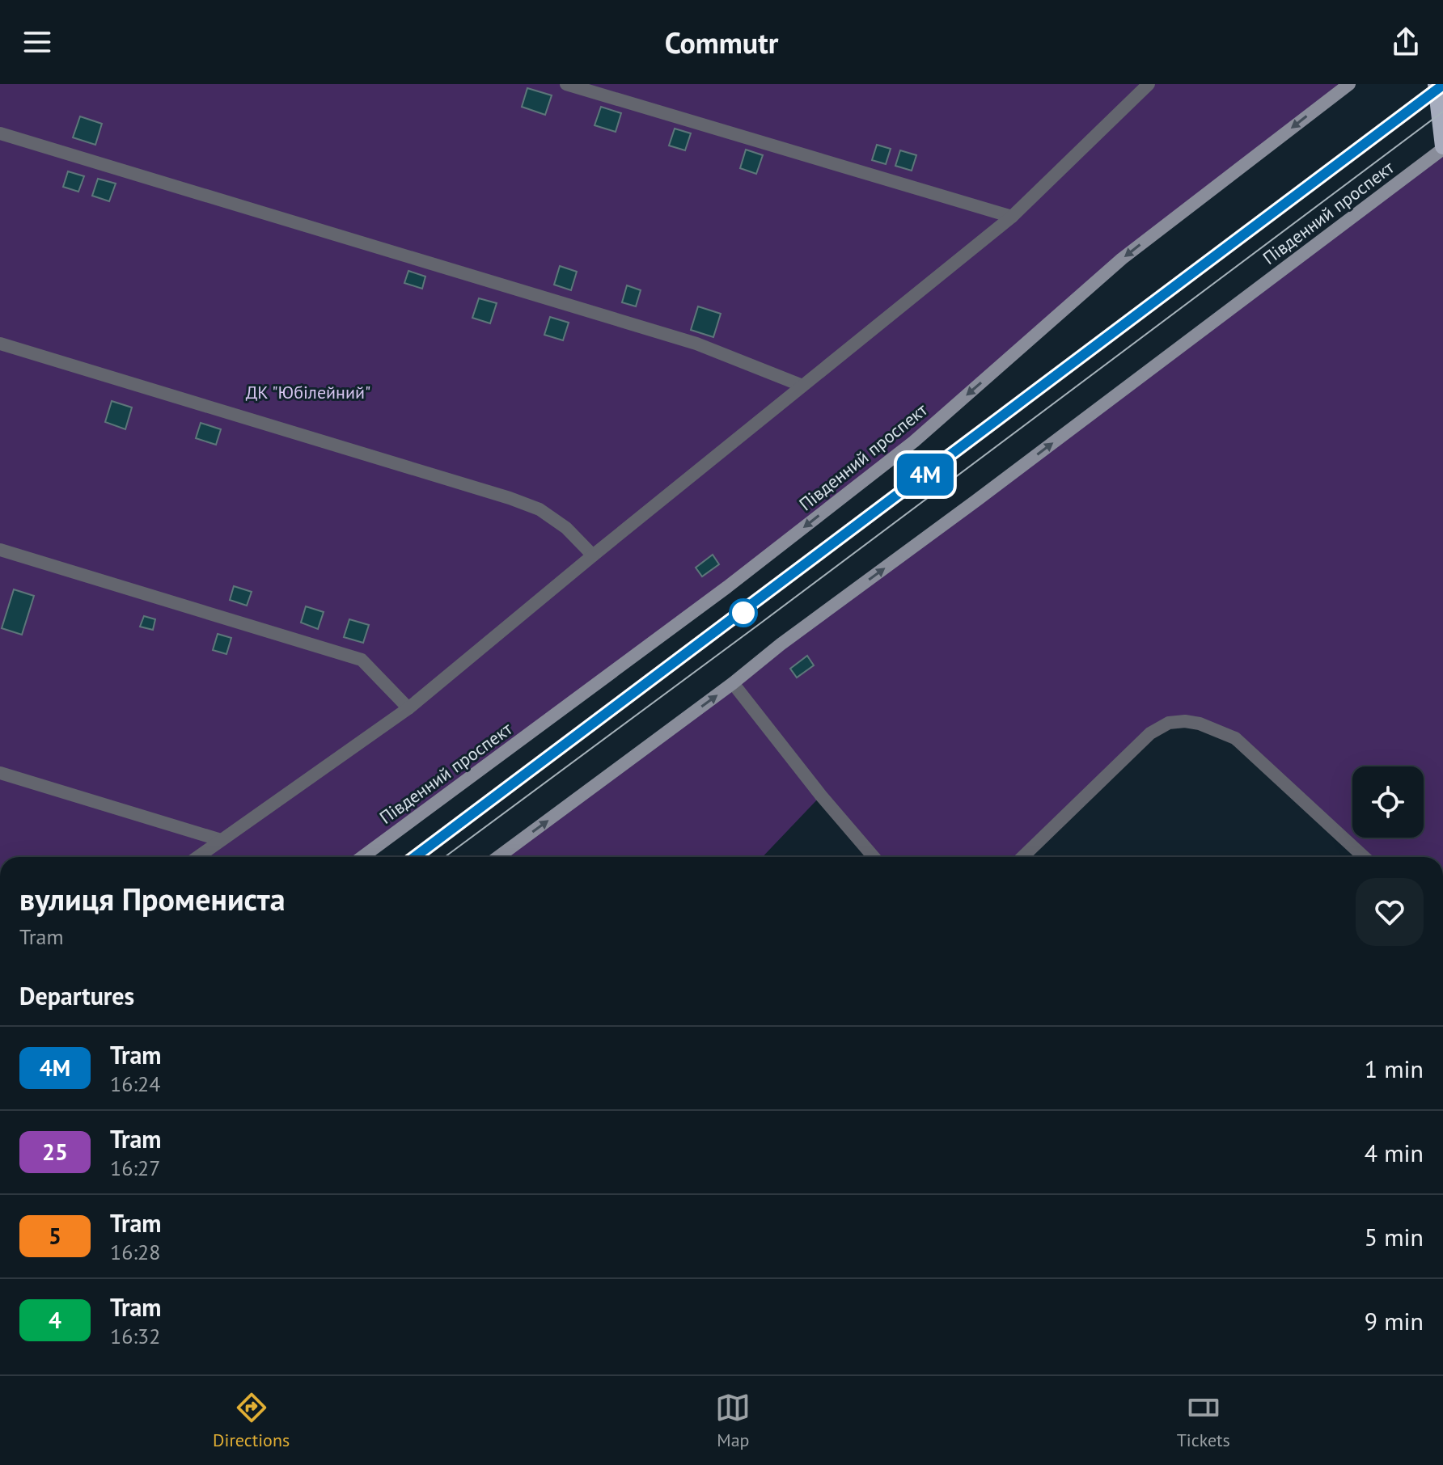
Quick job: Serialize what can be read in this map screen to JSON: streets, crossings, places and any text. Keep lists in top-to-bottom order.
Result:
{
  "streets": {
    "main road": ["Південний проспект"]
  },
  "parks": ["ДК \"Юбілейний\""],
  "lines": ["tram line 4М"],
  "page": {
    "header": "Commutr",
    "on_map": "4М",
    "heading": [
      ["вулиця Промениста", "Tram"],
      "Departures"
    ],
    "list": [
      {
        "mark": "4М",
        "name": "Tram",
        "note": "16:24",
        "value": "1 min"
      },
      {
        "mark": "25",
        "name": "Tram",
        "note": "16:27",
        "value": "4 min"
      },
      {
        "mark": "5",
        "name": "Tram",
        "note": "16:28",
        "value": "5 min"
      },
      {
        "mark": "4",
        "name": "Tram",
        "note": "16:32",
        "value": "9 min"
      }
    ],
    "tabs": ["Directions", "Map", "Tickets"]
  }
}
